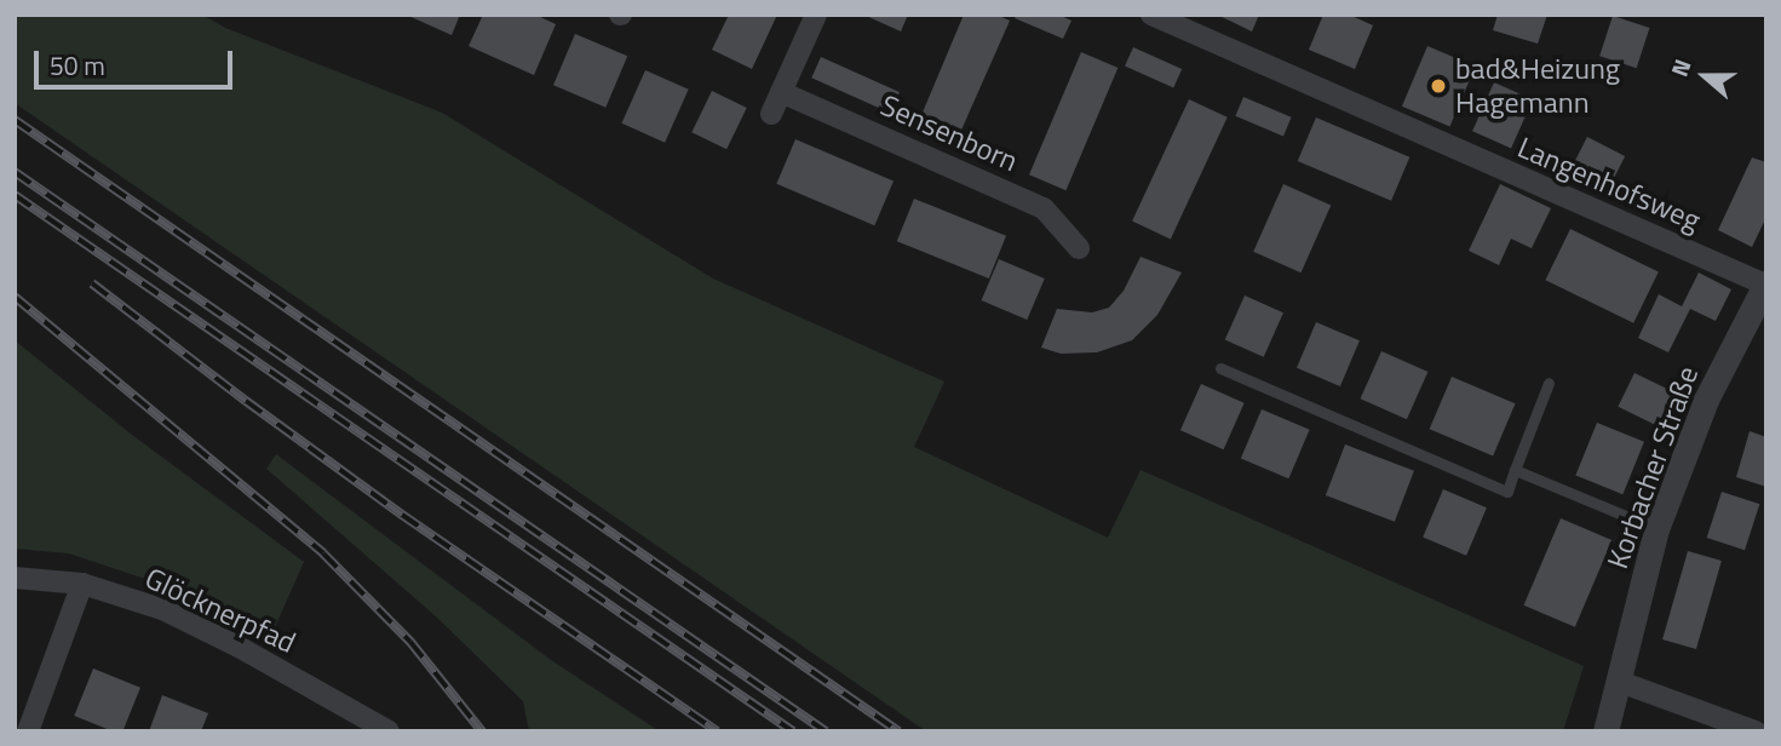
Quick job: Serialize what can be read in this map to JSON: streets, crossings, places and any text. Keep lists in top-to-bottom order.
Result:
{
  "streets": {
    "street": [
      "Sensenborn",
      "Langenhofsweg",
      "Korbacher Straße",
      "Glöcknerpfad"
    ]
  },
  "crossings": [
    ["Langenhofsweg", "Korbacher Straße"]
  ],
  "places": ["bad&Heizung Hagemann"],
  "scale_bar": "50 m",
  "north": "left"
}
